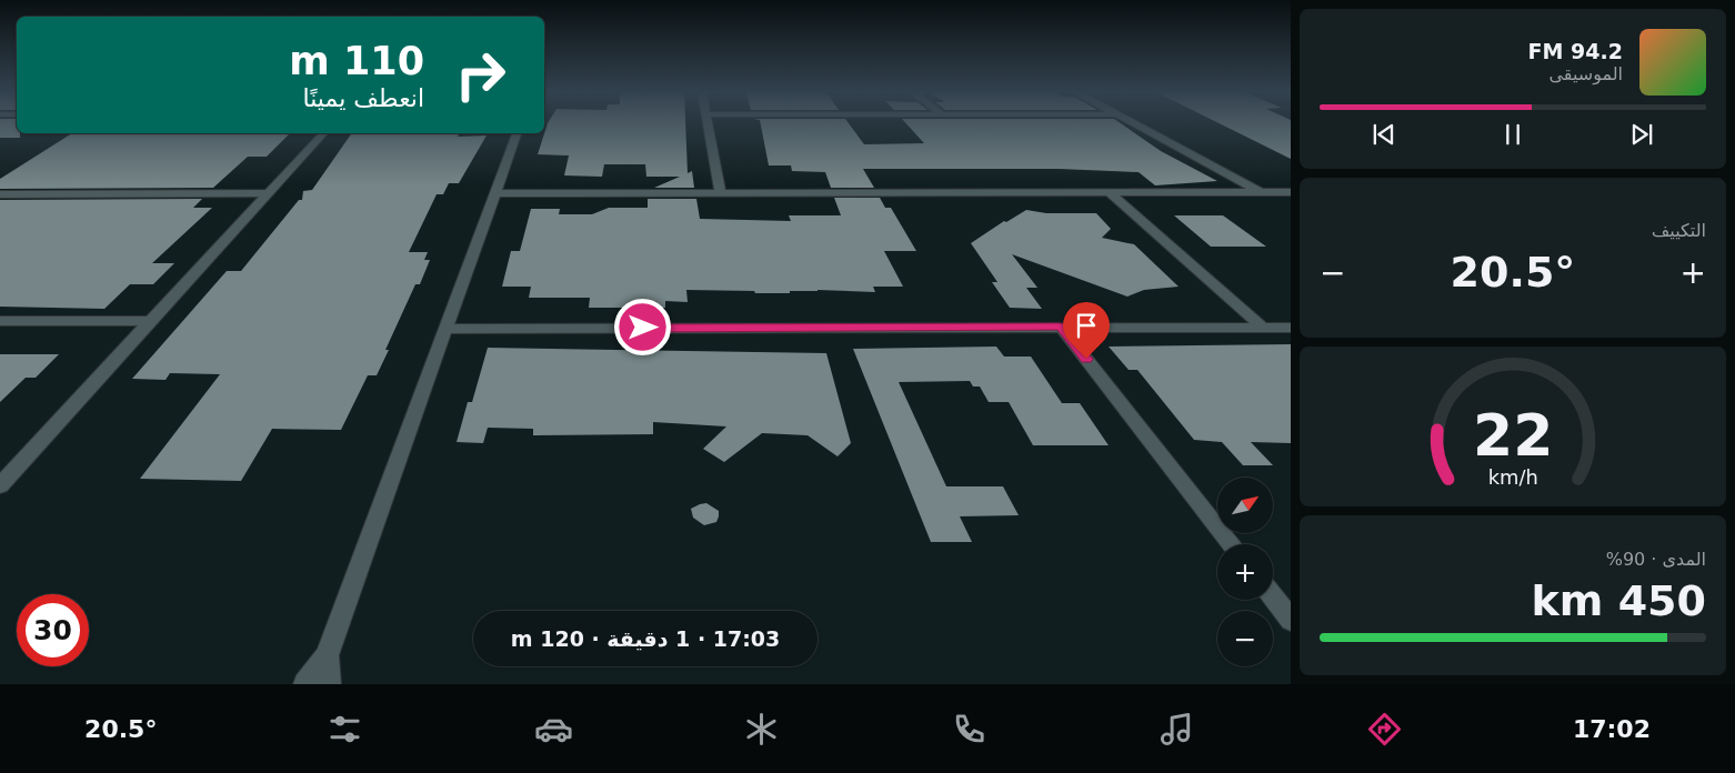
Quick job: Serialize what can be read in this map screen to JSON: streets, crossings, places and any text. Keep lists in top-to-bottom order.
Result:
{
  "north": "top right",
  "page": {
    "turn": ["110 m", "انعطف يمينًا"],
    "song": ["94.2 FM", "الموسيقى"],
    "tile": [
      "التكييف",
      ["المدى · 90%", "450 km"]
    ],
    "heat": ["−", "20.5°", "+"],
    "map_buttons": ["+", "−"],
    "limit": "30",
    "trip": "17:03 · 1 دقيقة · 120 m",
    "tabs": ["17:02", "20.5°"],
    "gauge": ["22", "km/h"]
  }
}
